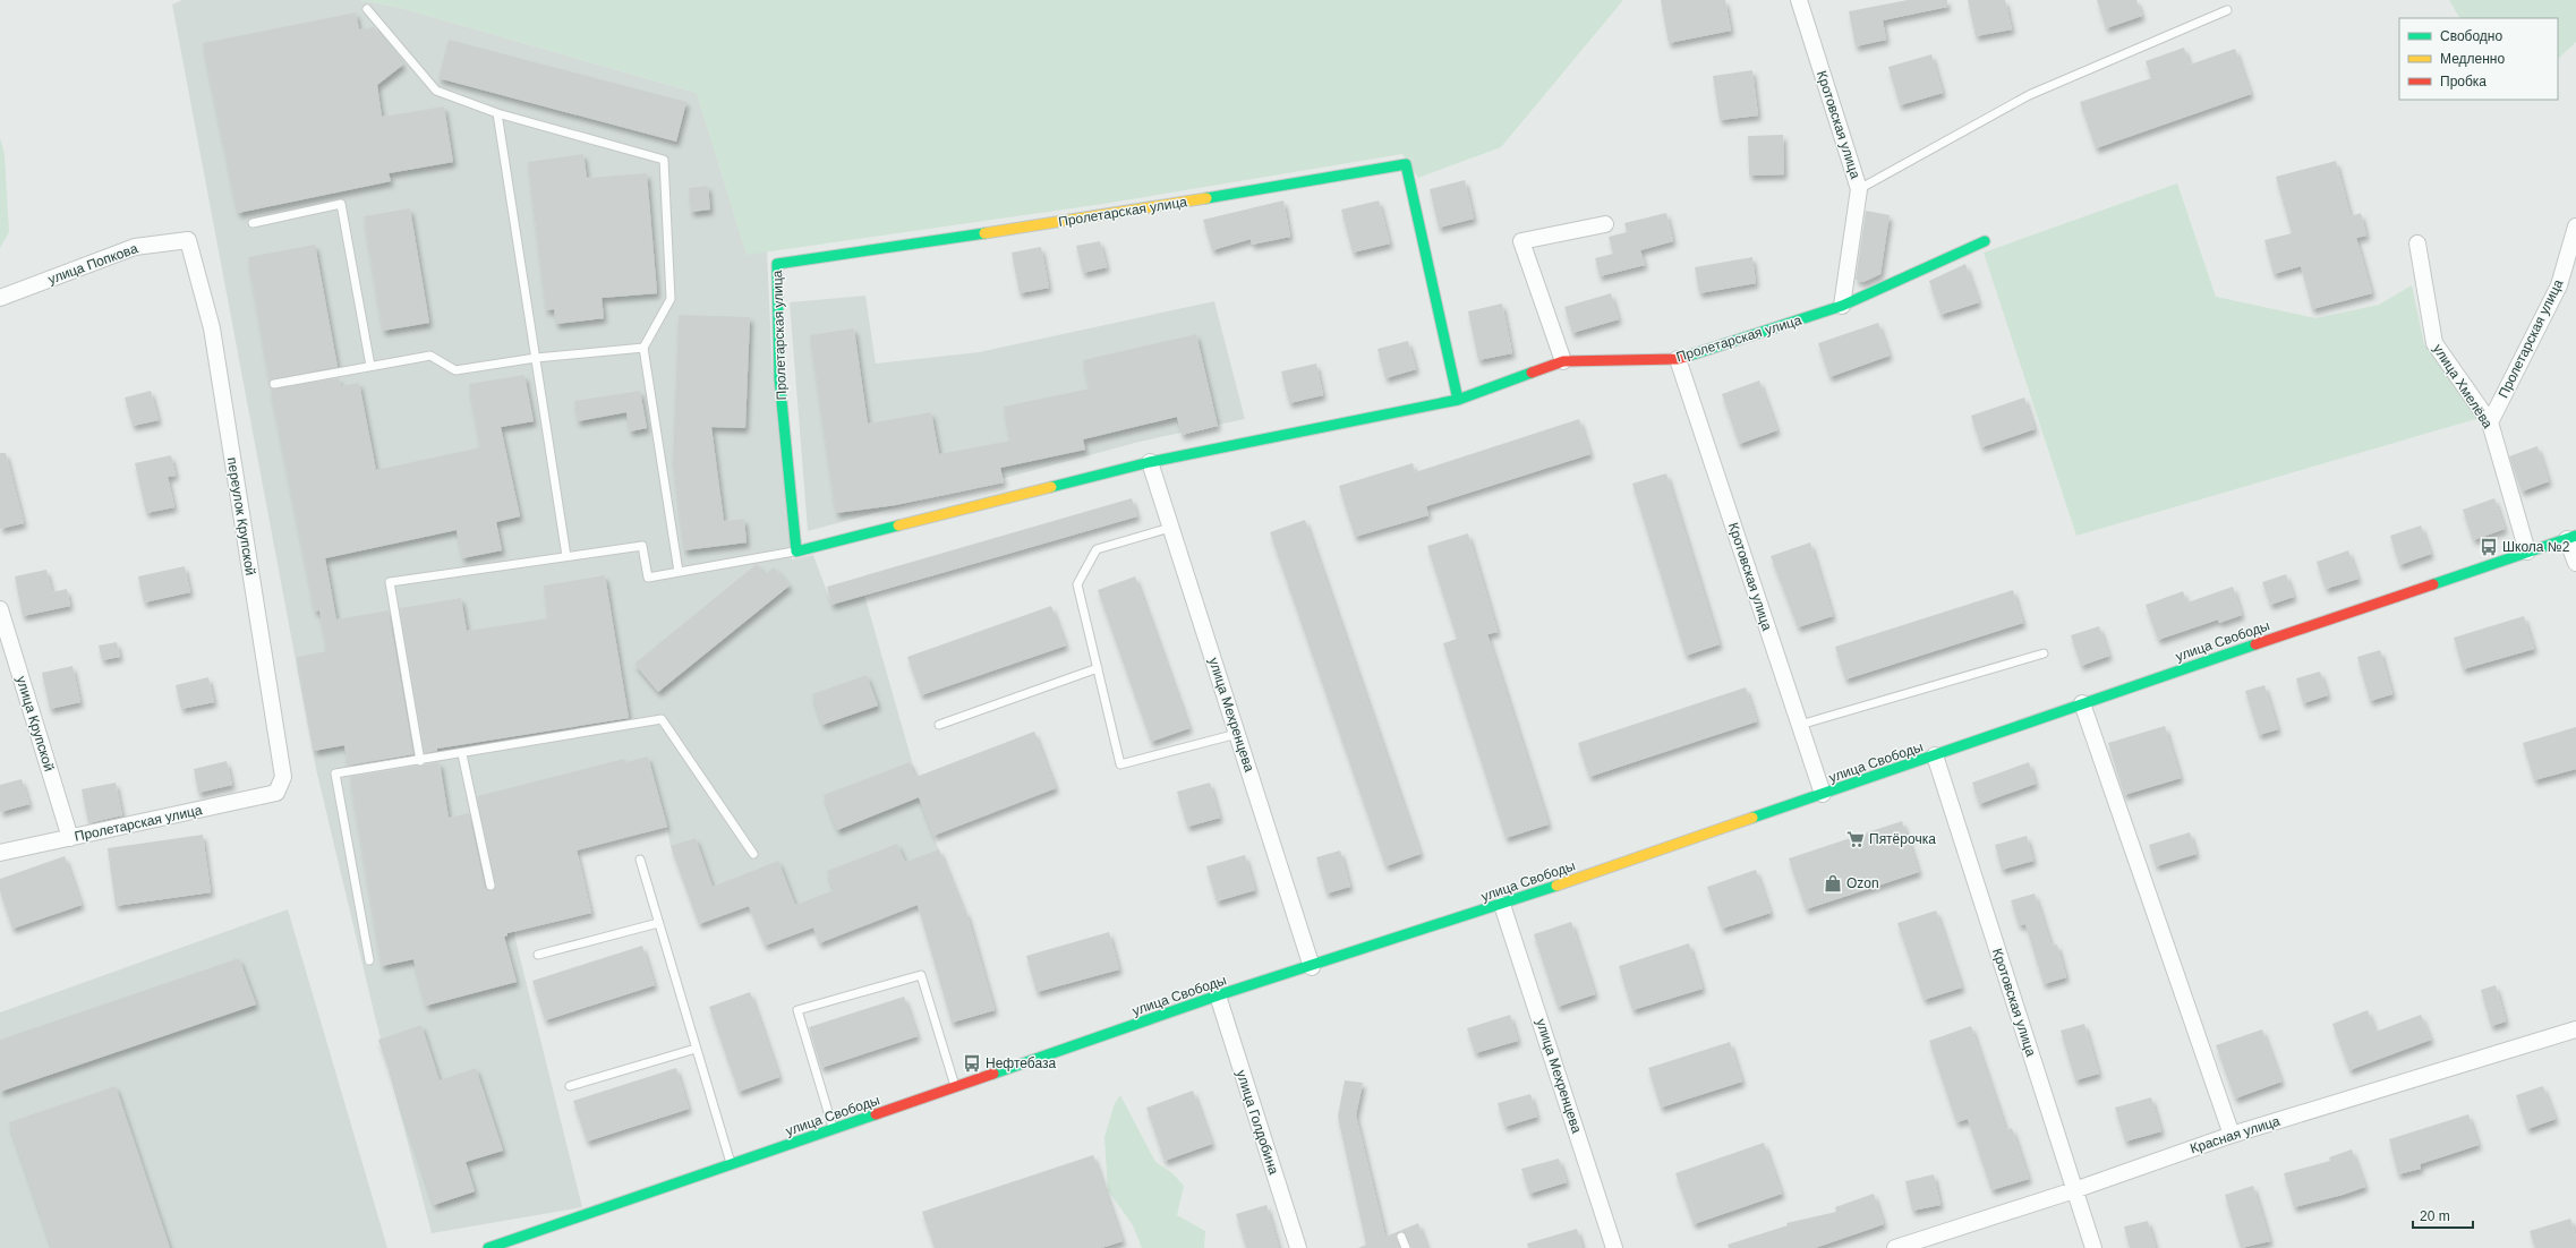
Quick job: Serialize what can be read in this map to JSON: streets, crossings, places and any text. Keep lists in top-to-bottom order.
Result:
{
  "streets": {
    "street": [
      "Кротовская улица",
      "Пролетарская улица",
      "улица Попкова",
      "улица Хмелёва",
      "переулок Крупской",
      "улица Свободы",
      "улица Мехренцева",
      "улица Крупской",
      "улица Голдобина",
      "Красная улица"
    ]
  },
  "crossings": [
    ["Кротовская улица", "Пролетарская улица"],
    ["Кротовская улица", "улица Свободы"],
    ["Кротовская улица", "Красная улица"],
    ["Пролетарская улица", "улица Хмелёва"],
    ["Пролетарская улица", "переулок Крупской"],
    ["Пролетарская улица", "улица Мехренцева"],
    ["Пролетарская улица", "улица Крупской"],
    ["улица Попкова", "переулок Крупской"],
    ["улица Хмелёва", "улица Свободы"],
    ["улица Свободы", "улица Мехренцева"],
    ["улица Свободы", "улица Голдобина"]
  ],
  "places": {
    "bus stop": ["Школа №2", "Нефтебаза"],
    "supermarket": ["Пятёрочка"],
    "shop": ["Ozon"]
  },
  "legend": ["Свободно", "Медленно", "Пробка"],
  "scale_bar": "20 m"
}
